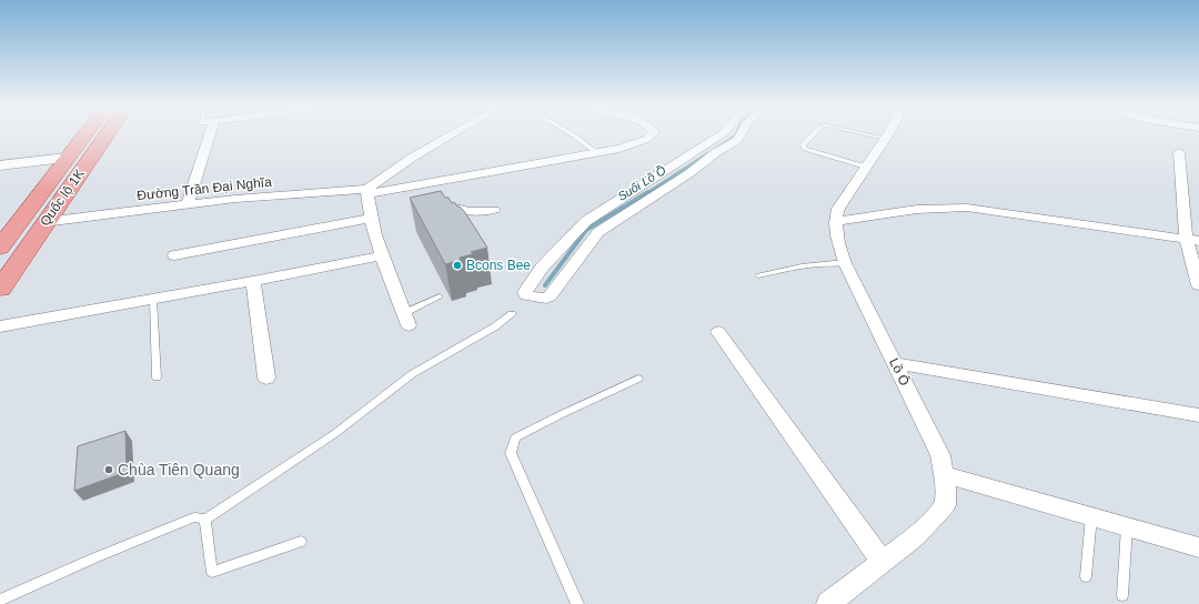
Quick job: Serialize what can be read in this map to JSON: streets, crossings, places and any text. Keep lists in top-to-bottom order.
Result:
{
  "streets": {
    "main road": ["Quốc lộ 1K"],
    "street": ["Đường Trần Đại Nghĩa", "Lồ Ô"]
  },
  "crossings": [
    ["Đường Trần Đại Nghĩa", "Quốc lộ 1K"]
  ],
  "water": ["Suối Lồ Ồ"],
  "places": ["Bcons Bee", "Chùa Tiên Quang"]
}
